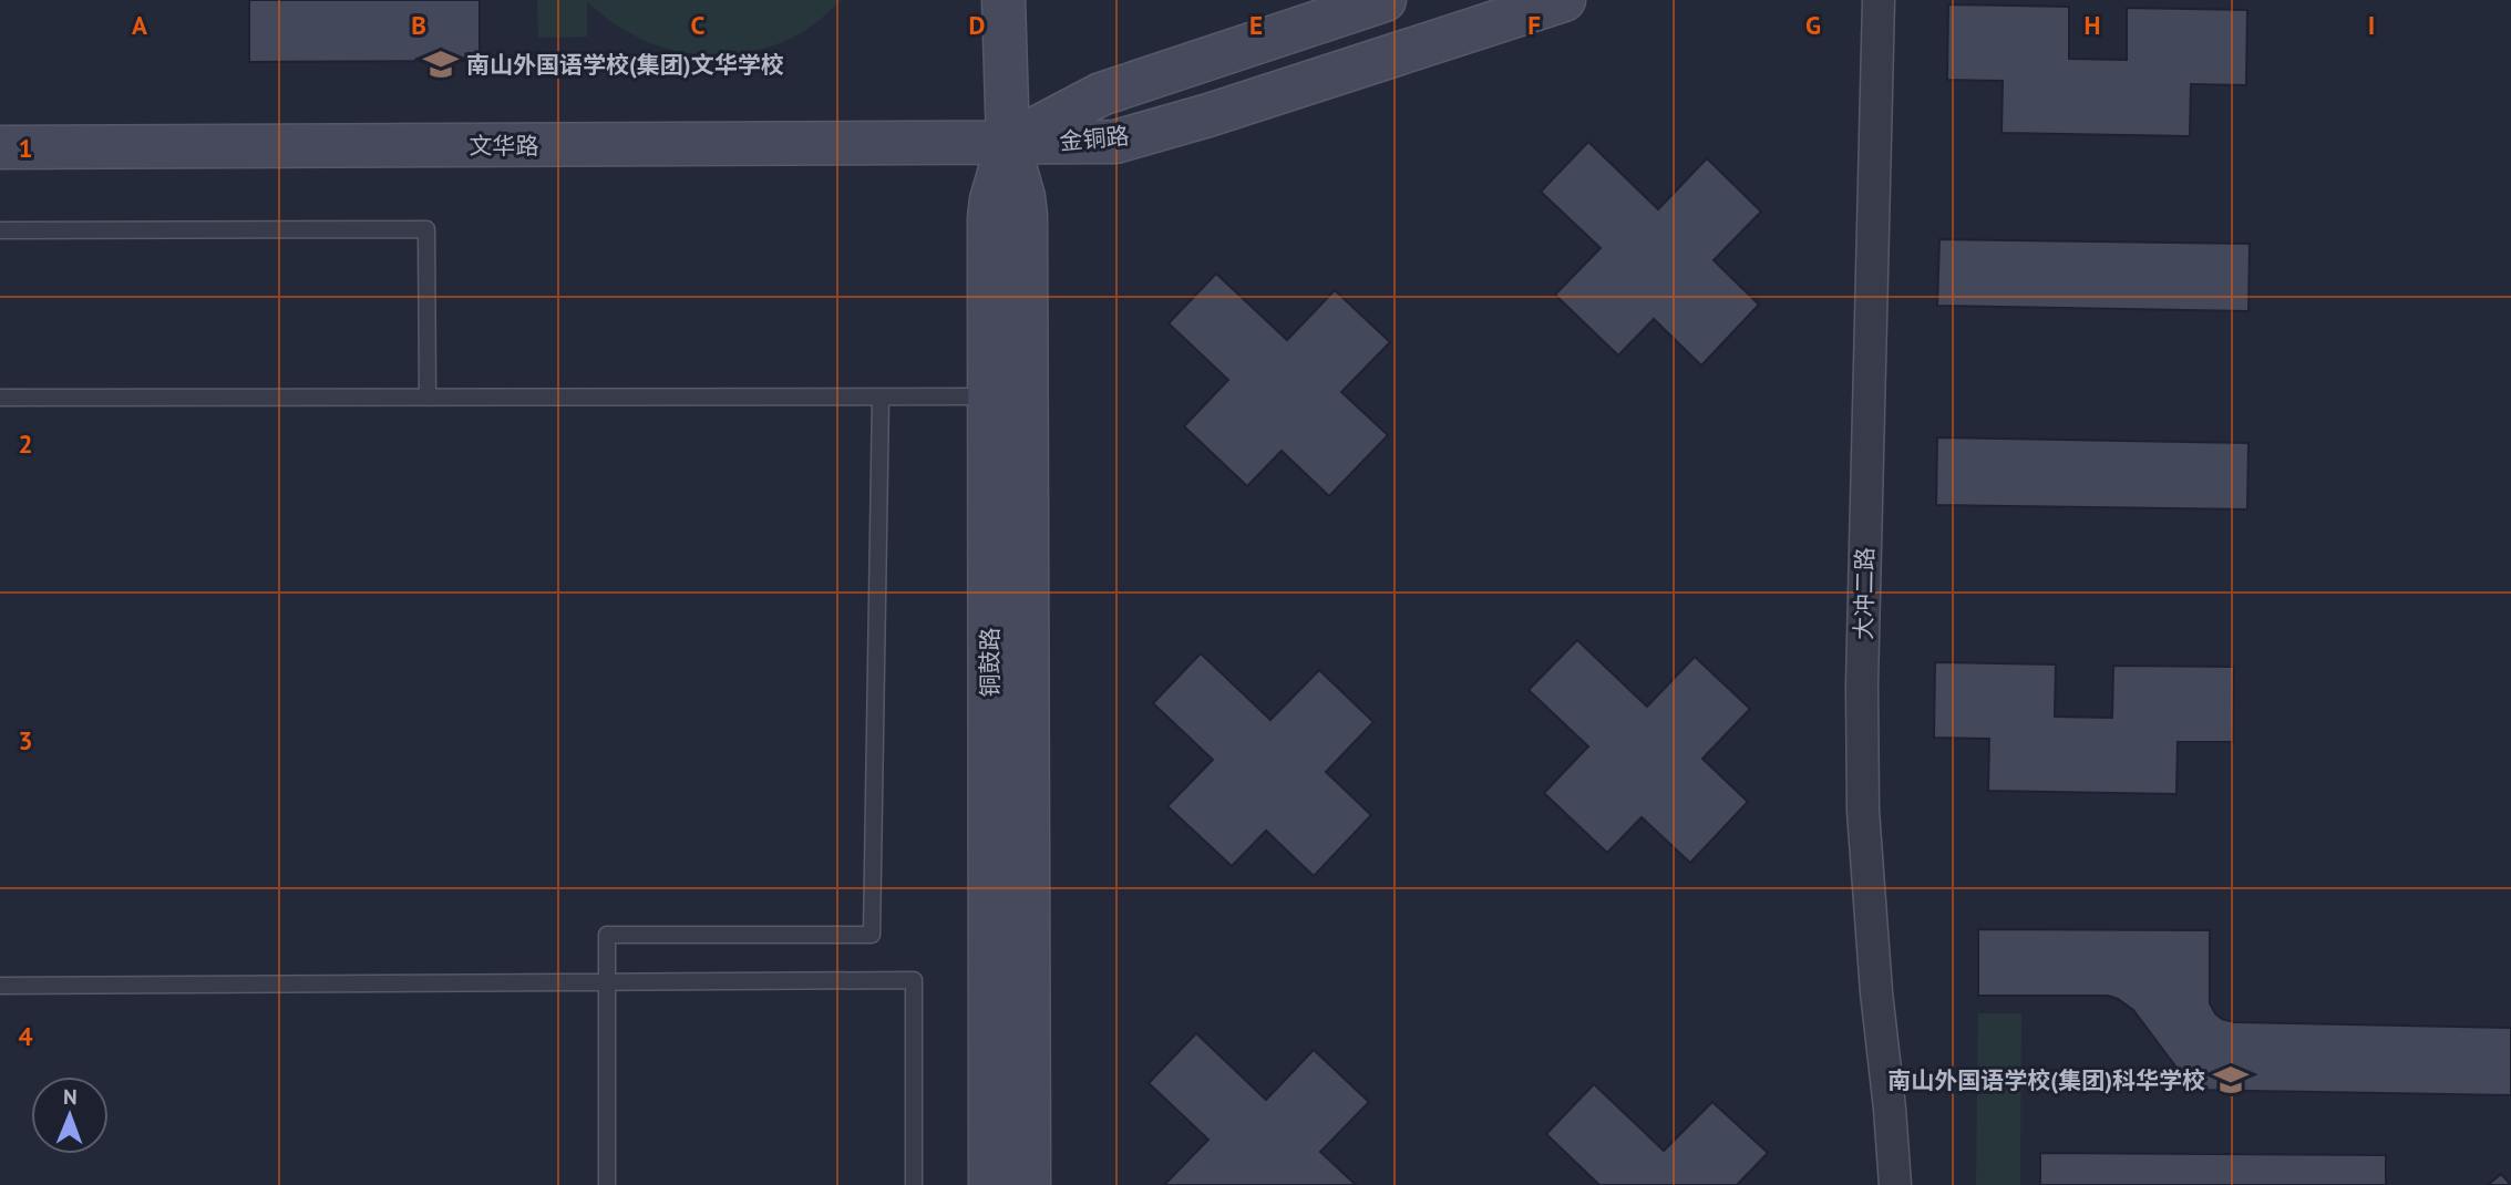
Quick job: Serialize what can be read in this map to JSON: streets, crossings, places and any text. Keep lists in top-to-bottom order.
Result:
{
  "streets": {
    "main road": ["金铜路", "文华路", "铜鼓路"],
    "street": ["大冲二路"]
  },
  "crossings": [
    ["金铜路", "文华路"],
    ["金铜路", "铜鼓路"],
    ["文华路", "铜鼓路"]
  ],
  "places": {
    "school or university": ["南山外国语学校(集团)文华学校", "南山外国语学校(集团)科华学校"]
  },
  "north": "top",
  "grid": {
    "columns": [
      "A",
      "B",
      "C",
      "D",
      "E",
      "F",
      "G",
      "H",
      "I"
    ],
    "rows": [
      "1",
      "2",
      "3",
      "4"
    ]
  }
}
